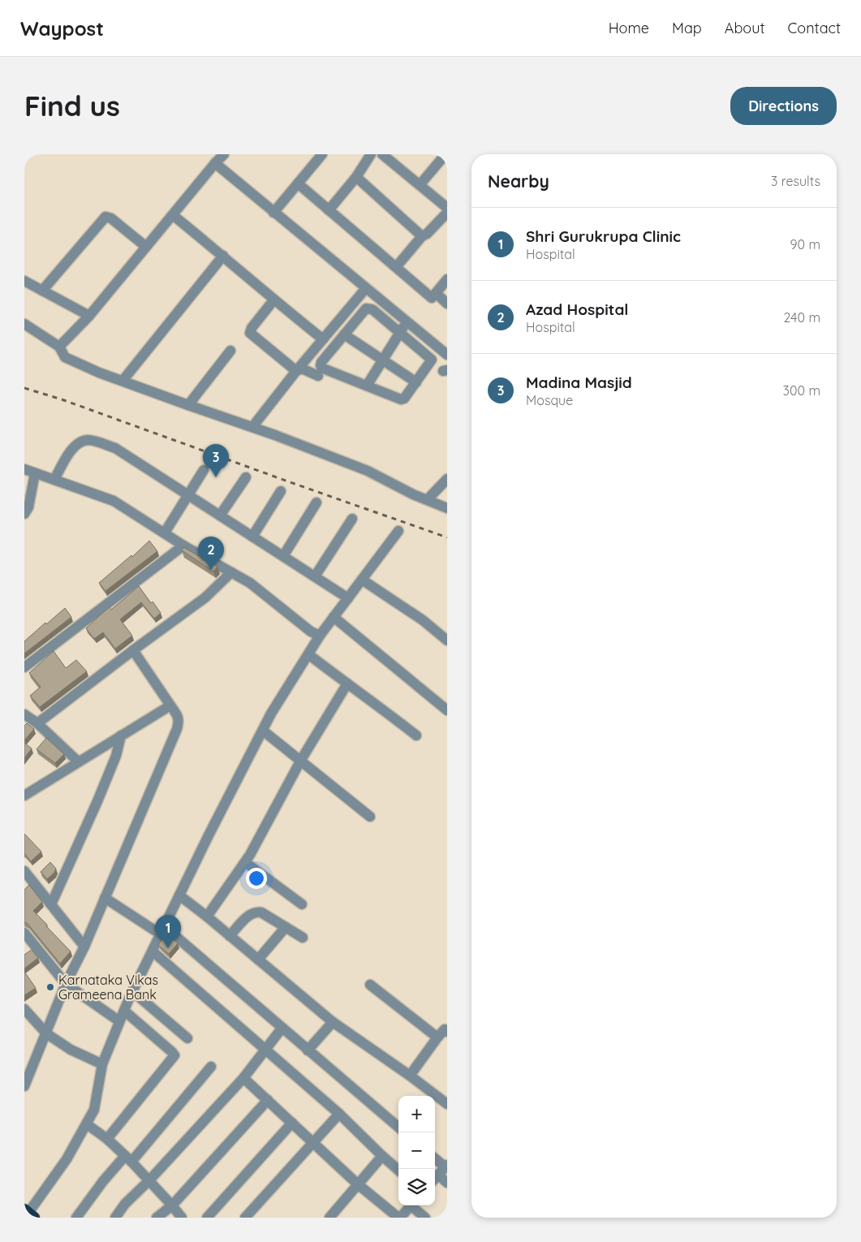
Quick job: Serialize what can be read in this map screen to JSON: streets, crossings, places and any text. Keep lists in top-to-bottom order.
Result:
{
  "places": ["Karnataka Vikas Grameena Bank"],
  "page": {
    "header": "Waypost",
    "nav": [
      "Home",
      "Map",
      "About",
      "Contact"
    ],
    "buttons": "Directions",
    "title": "Find us",
    "heading": ["Nearby", "3 results"],
    "list": [
      {
        "mark": "1",
        "name": "Shri Gurukrupa Clinic",
        "note": "Hospital",
        "value": "90 m"
      },
      {
        "mark": "2",
        "name": "Azad Hospital",
        "note": "Hospital",
        "value": "240 m"
      },
      {
        "mark": "3",
        "name": "Madina Masjid",
        "note": "Mosque",
        "value": "300 m"
      }
    ],
    "pins": ["3", "2", "1"],
    "map_buttons": ["+", "−"]
  }
}
